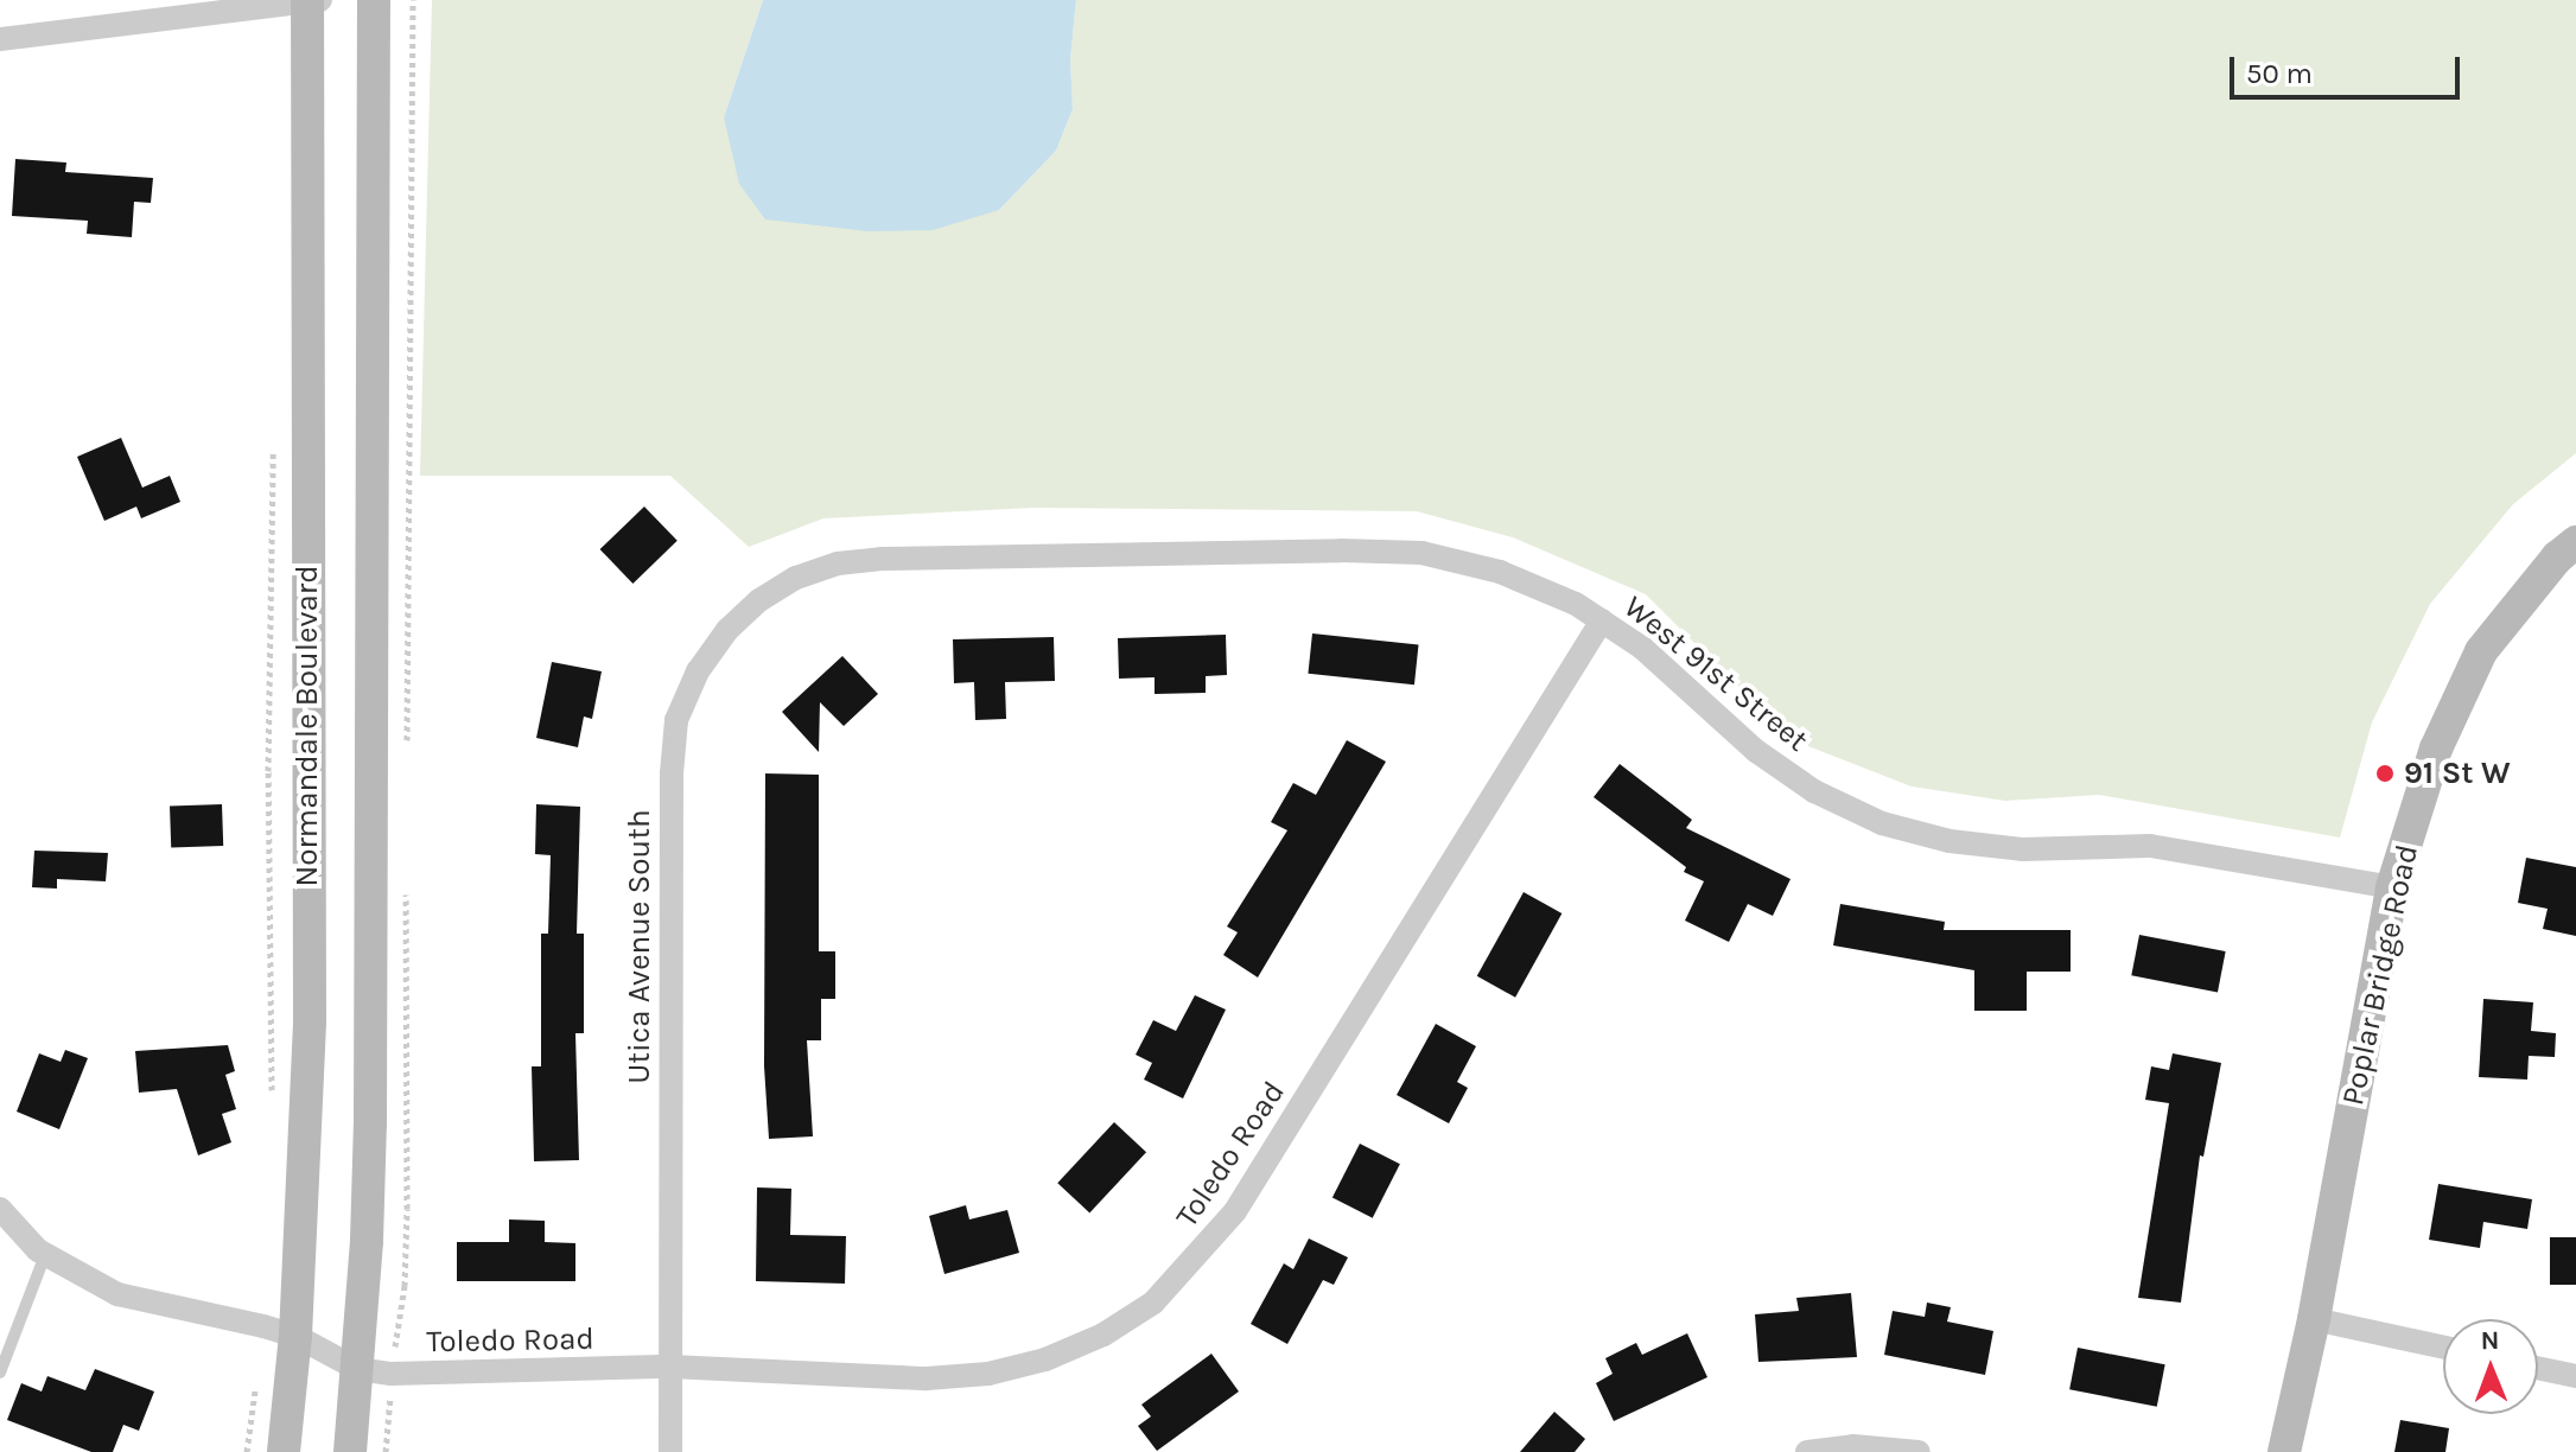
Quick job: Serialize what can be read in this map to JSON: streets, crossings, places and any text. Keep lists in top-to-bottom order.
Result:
{
  "streets": {
    "main road": ["Normandale Boulevard", "Poplar Bridge Road"],
    "street": ["West 91st Street", "Utica Avenue South", "Toledo Road"]
  },
  "crossings": [
    ["West 91st Street", "Utica Avenue South"],
    ["West 91st Street", "Poplar Bridge Road"],
    ["West 91st Street", "Toledo Road"],
    ["Normandale Boulevard", "Toledo Road"],
    ["Utica Avenue South", "Toledo Road"]
  ],
  "places": ["91 St W"],
  "scale_bar": "50 m",
  "north": "top"
}
